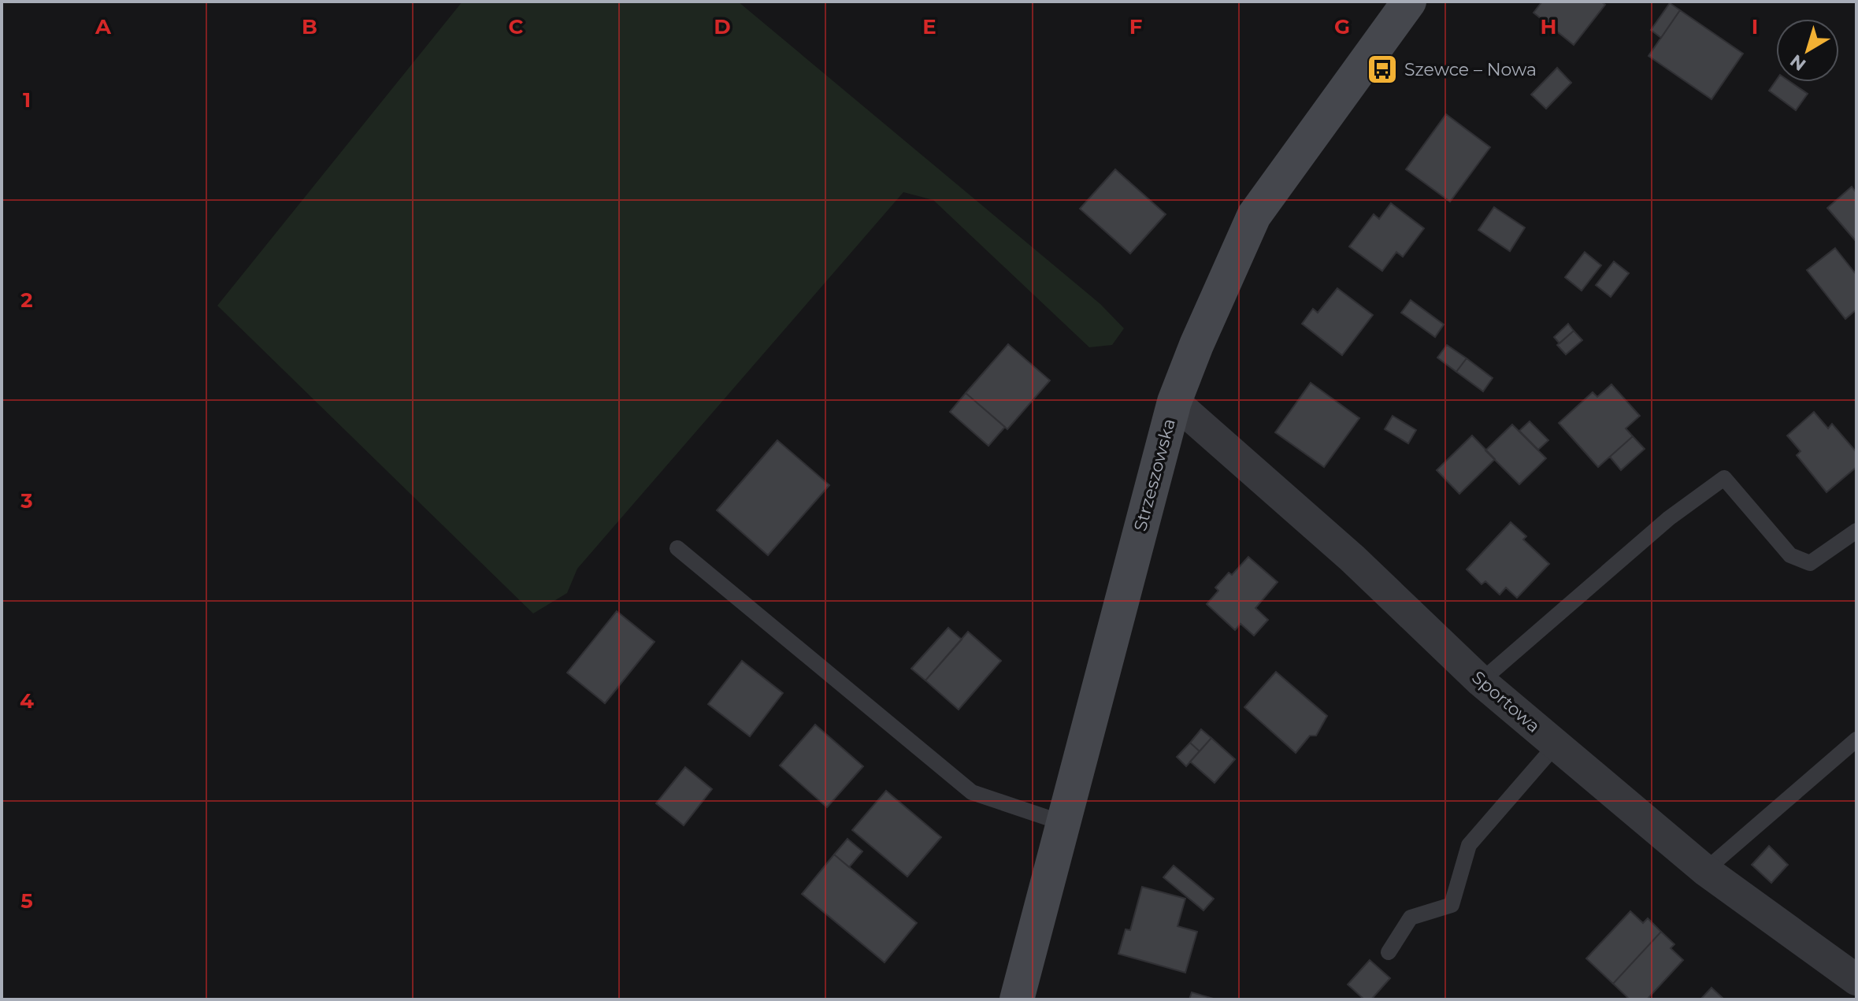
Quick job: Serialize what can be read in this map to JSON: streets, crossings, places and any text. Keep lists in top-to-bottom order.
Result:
{
  "streets": {
    "street": ["Strzeszowska", "Sportowa"]
  },
  "crossings": [
    ["Strzeszowska", "Sportowa"]
  ],
  "places": {
    "bus stop": ["Szewce – Nowa"]
  },
  "north": "bottom left",
  "grid": {
    "columns": [
      "A",
      "B",
      "C",
      "D",
      "E",
      "F",
      "G",
      "H",
      "I"
    ],
    "rows": [
      "1",
      "2",
      "3",
      "4",
      "5"
    ]
  }
}
